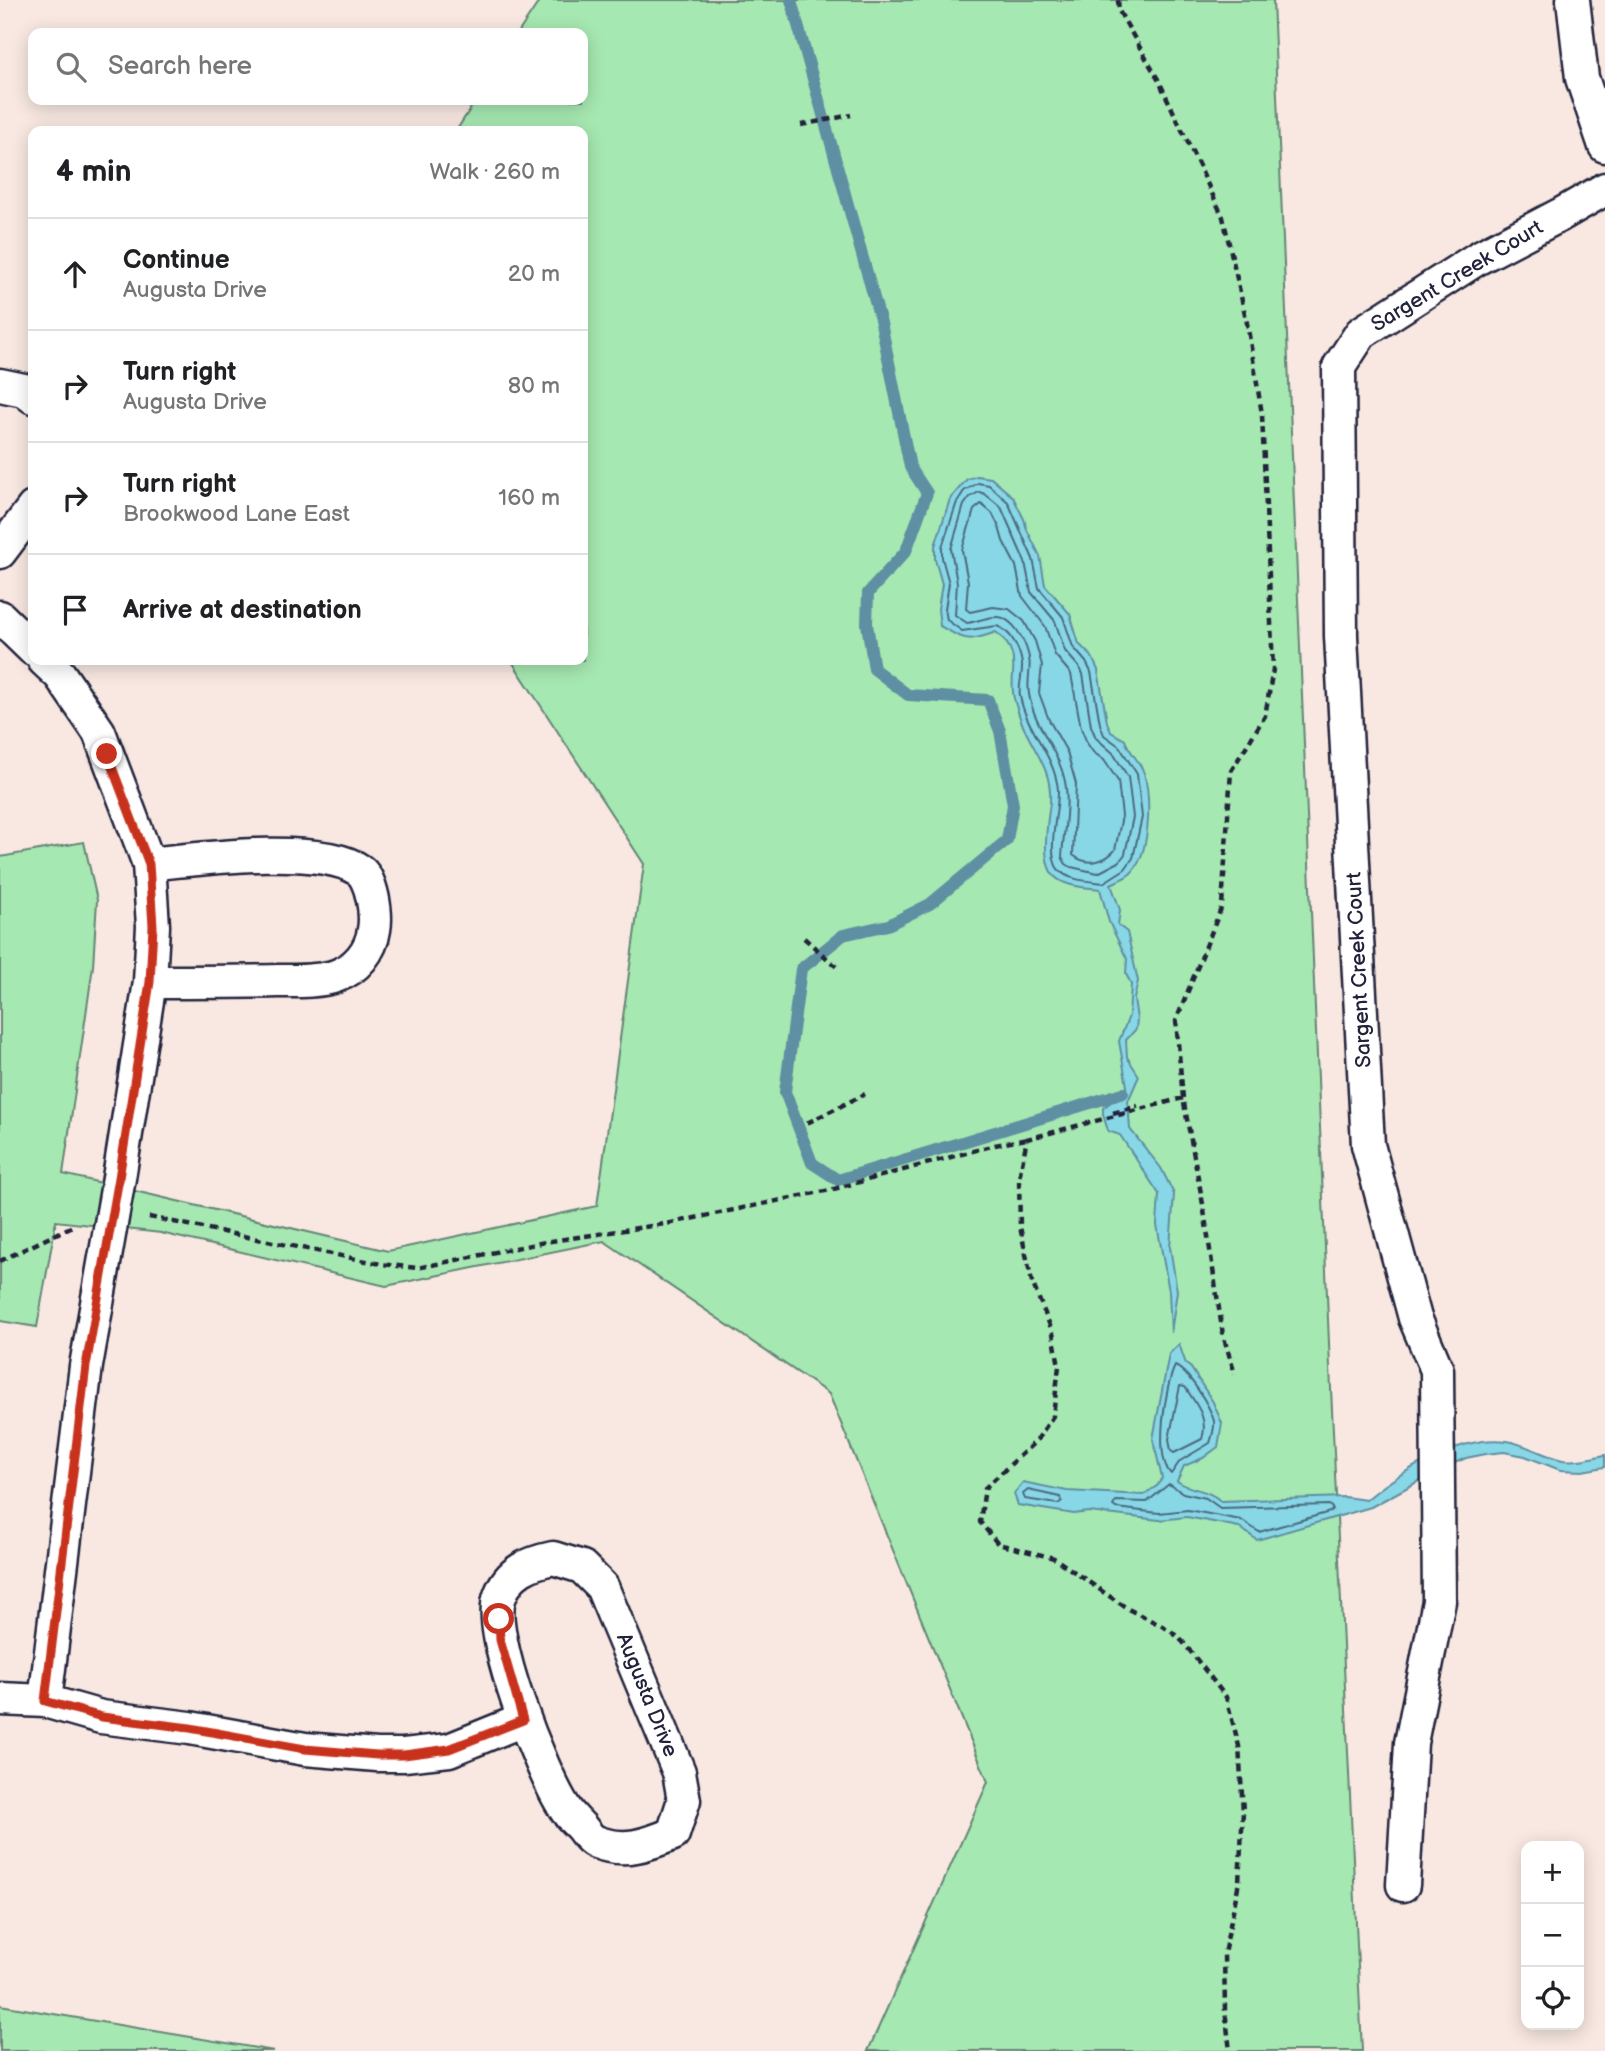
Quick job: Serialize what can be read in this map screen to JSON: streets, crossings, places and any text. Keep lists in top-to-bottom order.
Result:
{
  "streets": {
    "street": ["Sargent Creek Court", "Augusta Drive"]
  },
  "page": {
    "search": "Search here",
    "heading": ["4 min", "Walk · 260 m"],
    "list": [
      ["Continue", "Augusta Drive", "20 m"],
      ["Turn right", "Augusta Drive", "80 m"],
      ["Turn right", "Brookwood Lane East", "160 m"],
      "Arrive at destination"
    ],
    "map_buttons": ["+", "−"]
  }
}
